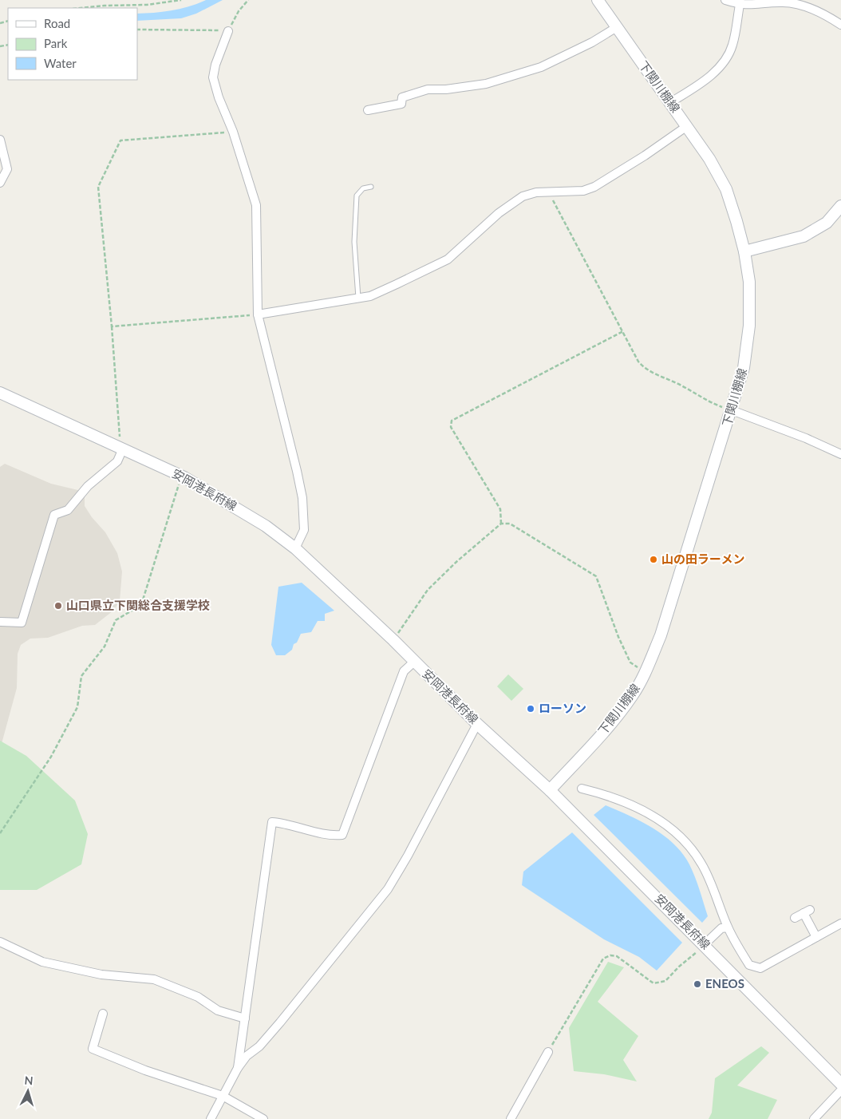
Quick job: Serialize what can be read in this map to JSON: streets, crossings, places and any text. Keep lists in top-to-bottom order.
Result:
{
  "streets": {
    "main road": ["下関川棚線", "安岡港長府線"]
  },
  "crossings": [
    ["下関川棚線", "安岡港長府線"]
  ],
  "places": [
    "山の田ラーメン",
    "山口県立下関総合支援学校",
    "ローソン",
    "ENEOS"
  ],
  "legend": ["Road", "Park", "Water"],
  "north": "top"
}
